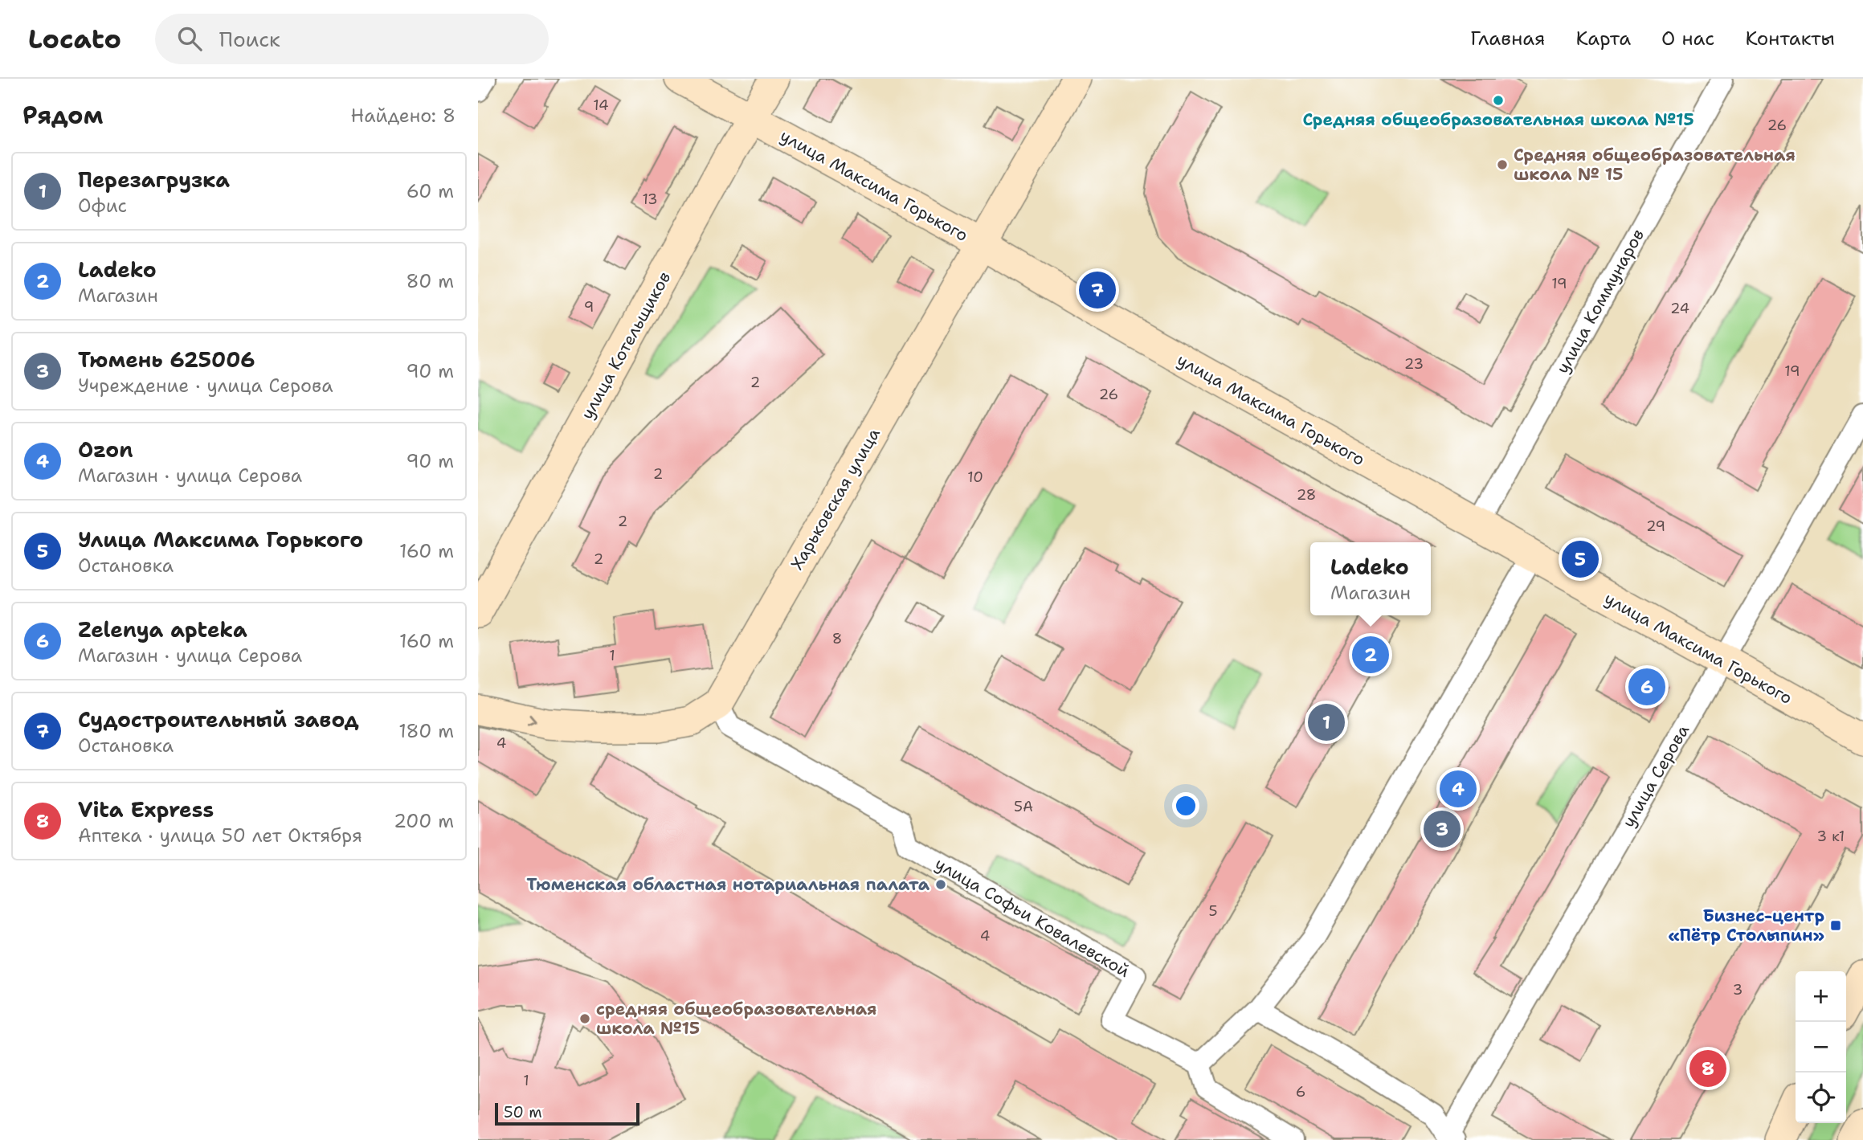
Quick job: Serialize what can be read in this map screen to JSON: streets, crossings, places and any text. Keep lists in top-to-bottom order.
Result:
{
  "streets": {
    "street": [
      "улица Максима Горького",
      "улица Коммунаров",
      "улица Котельщиков",
      "Харьковская улица",
      "улица Серова",
      "улица Софьи Ковалевской"
    ]
  },
  "crossings": [
    ["улица Максима Горького", "улица Коммунаров"],
    ["улица Максима Горького", "улица Котельщиков"],
    ["улица Максима Горького", "Харьковская улица"],
    ["улица Максима Горького", "улица Серова"],
    ["Харьковская улица", "улица Софьи Ковалевской"]
  ],
  "places": {
    "other": [
      "Средняя общеобразовательная школа №15",
      "Средняя общеобразовательная школа № 15",
      "Тюменская областная нотариальная палата",
      "средняя общеобразовательная школа №15"
    ],
    "transit": ["Бизнес-центр «Пётр Столыпин»"]
  },
  "house_numbers": [
    "14",
    "26",
    "13",
    "19",
    "9",
    "24",
    "23",
    "19",
    "2",
    "26",
    "2",
    "10",
    "28",
    "2",
    "29",
    "2",
    "8",
    "1",
    "4",
    "5А",
    "3 к1",
    "5",
    "4",
    "3",
    "1",
    "6"
  ],
  "scale_bar": "50 m",
  "page": {
    "header": "Locato",
    "search": "Поиск",
    "nav": [
      "Главная",
      "Карта",
      "О нас",
      "Контакты"
    ],
    "heading": ["Рядом", "Найдено: 8"],
    "list": [
      {
        "mark": "1",
        "name": "Перезагрузка",
        "note": "Офис",
        "value": "60 m"
      },
      {
        "mark": "2",
        "name": "Ladeko",
        "note": "Магазин",
        "value": "80 m"
      },
      {
        "mark": "3",
        "name": "Тюмень 625006",
        "note": "Учреждение · улица Серова",
        "value": "90 m"
      },
      {
        "mark": "4",
        "name": "Ozon",
        "note": "Магазин · улица Серова",
        "value": "90 m"
      },
      {
        "mark": "5",
        "name": "Улица Максима Горького",
        "note": "Остановка",
        "value": "160 m"
      },
      {
        "mark": "6",
        "name": "Zelenya apteka",
        "note": "Магазин · улица Серова",
        "value": "160 m"
      },
      {
        "mark": "7",
        "name": "Судостроительный завод",
        "note": "Остановка",
        "value": "180 m"
      },
      {
        "mark": "8",
        "name": "Vita Express",
        "note": "Аптека · улица 50 лет Октября",
        "value": "200 m"
      }
    ],
    "pins": [
      "7",
      "5",
      "2",
      "6",
      "1",
      "4",
      "3",
      "8"
    ],
    "popup": ["Ladeko", "Магазин"],
    "map_buttons": ["+", "−"],
    "scale": "50 m"
  }
}
